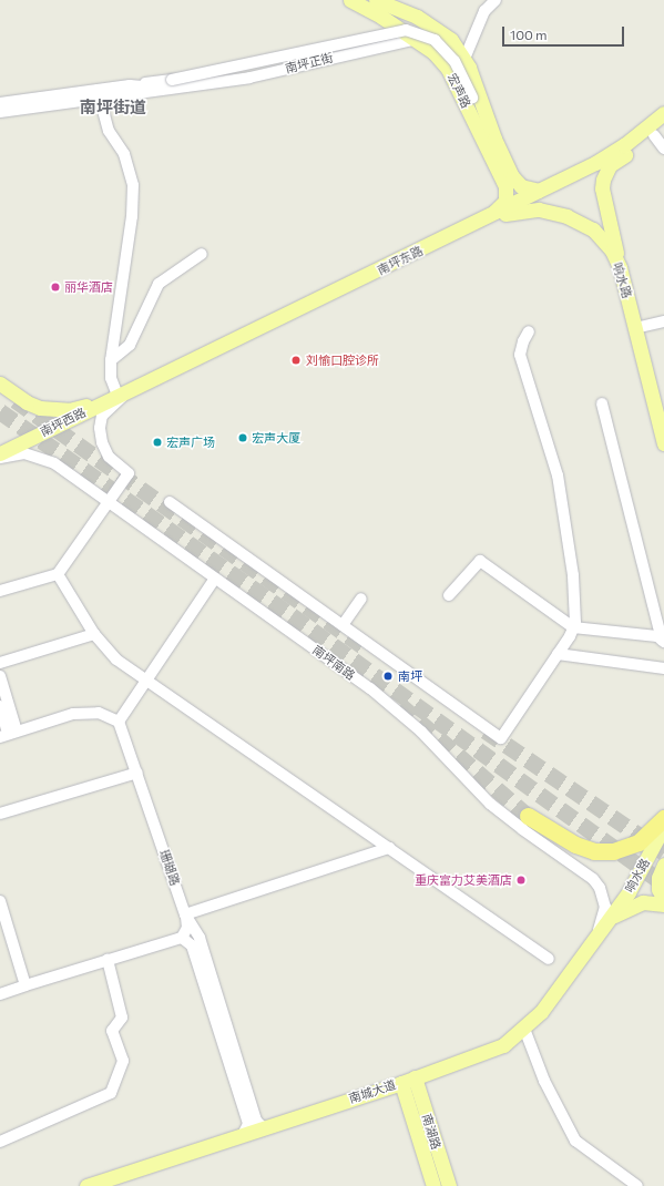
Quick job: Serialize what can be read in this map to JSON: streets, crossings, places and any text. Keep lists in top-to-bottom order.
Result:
{
  "streets": {
    "main road": [
      "宏声路",
      "南坪东路",
      "响水路",
      "南坪西路",
      "南城大道",
      "南湖路"
    ],
    "street": ["南坪正街", "南坪南路", "珊瑚路"]
  },
  "crossings": [
    ["南坪正街", "宏声路"],
    ["宏声路", "南坪东路"],
    ["宏声路", "响水路"],
    ["南坪东路", "响水路"],
    ["南坪东路", "南坪西路"],
    ["响水路", "南城大道"],
    ["南坪南路", "南城大道"],
    ["珊瑚路", "南城大道"],
    ["南城大道", "南湖路"]
  ],
  "districts": ["南坪街道"],
  "places": [
    "丽华酒店",
    "刘愉口腔诊所",
    "宏声大厦",
    "宏声广场",
    "南坪",
    "重庆富力艾美酒店"
  ],
  "scale_bar": "100 m"
}
